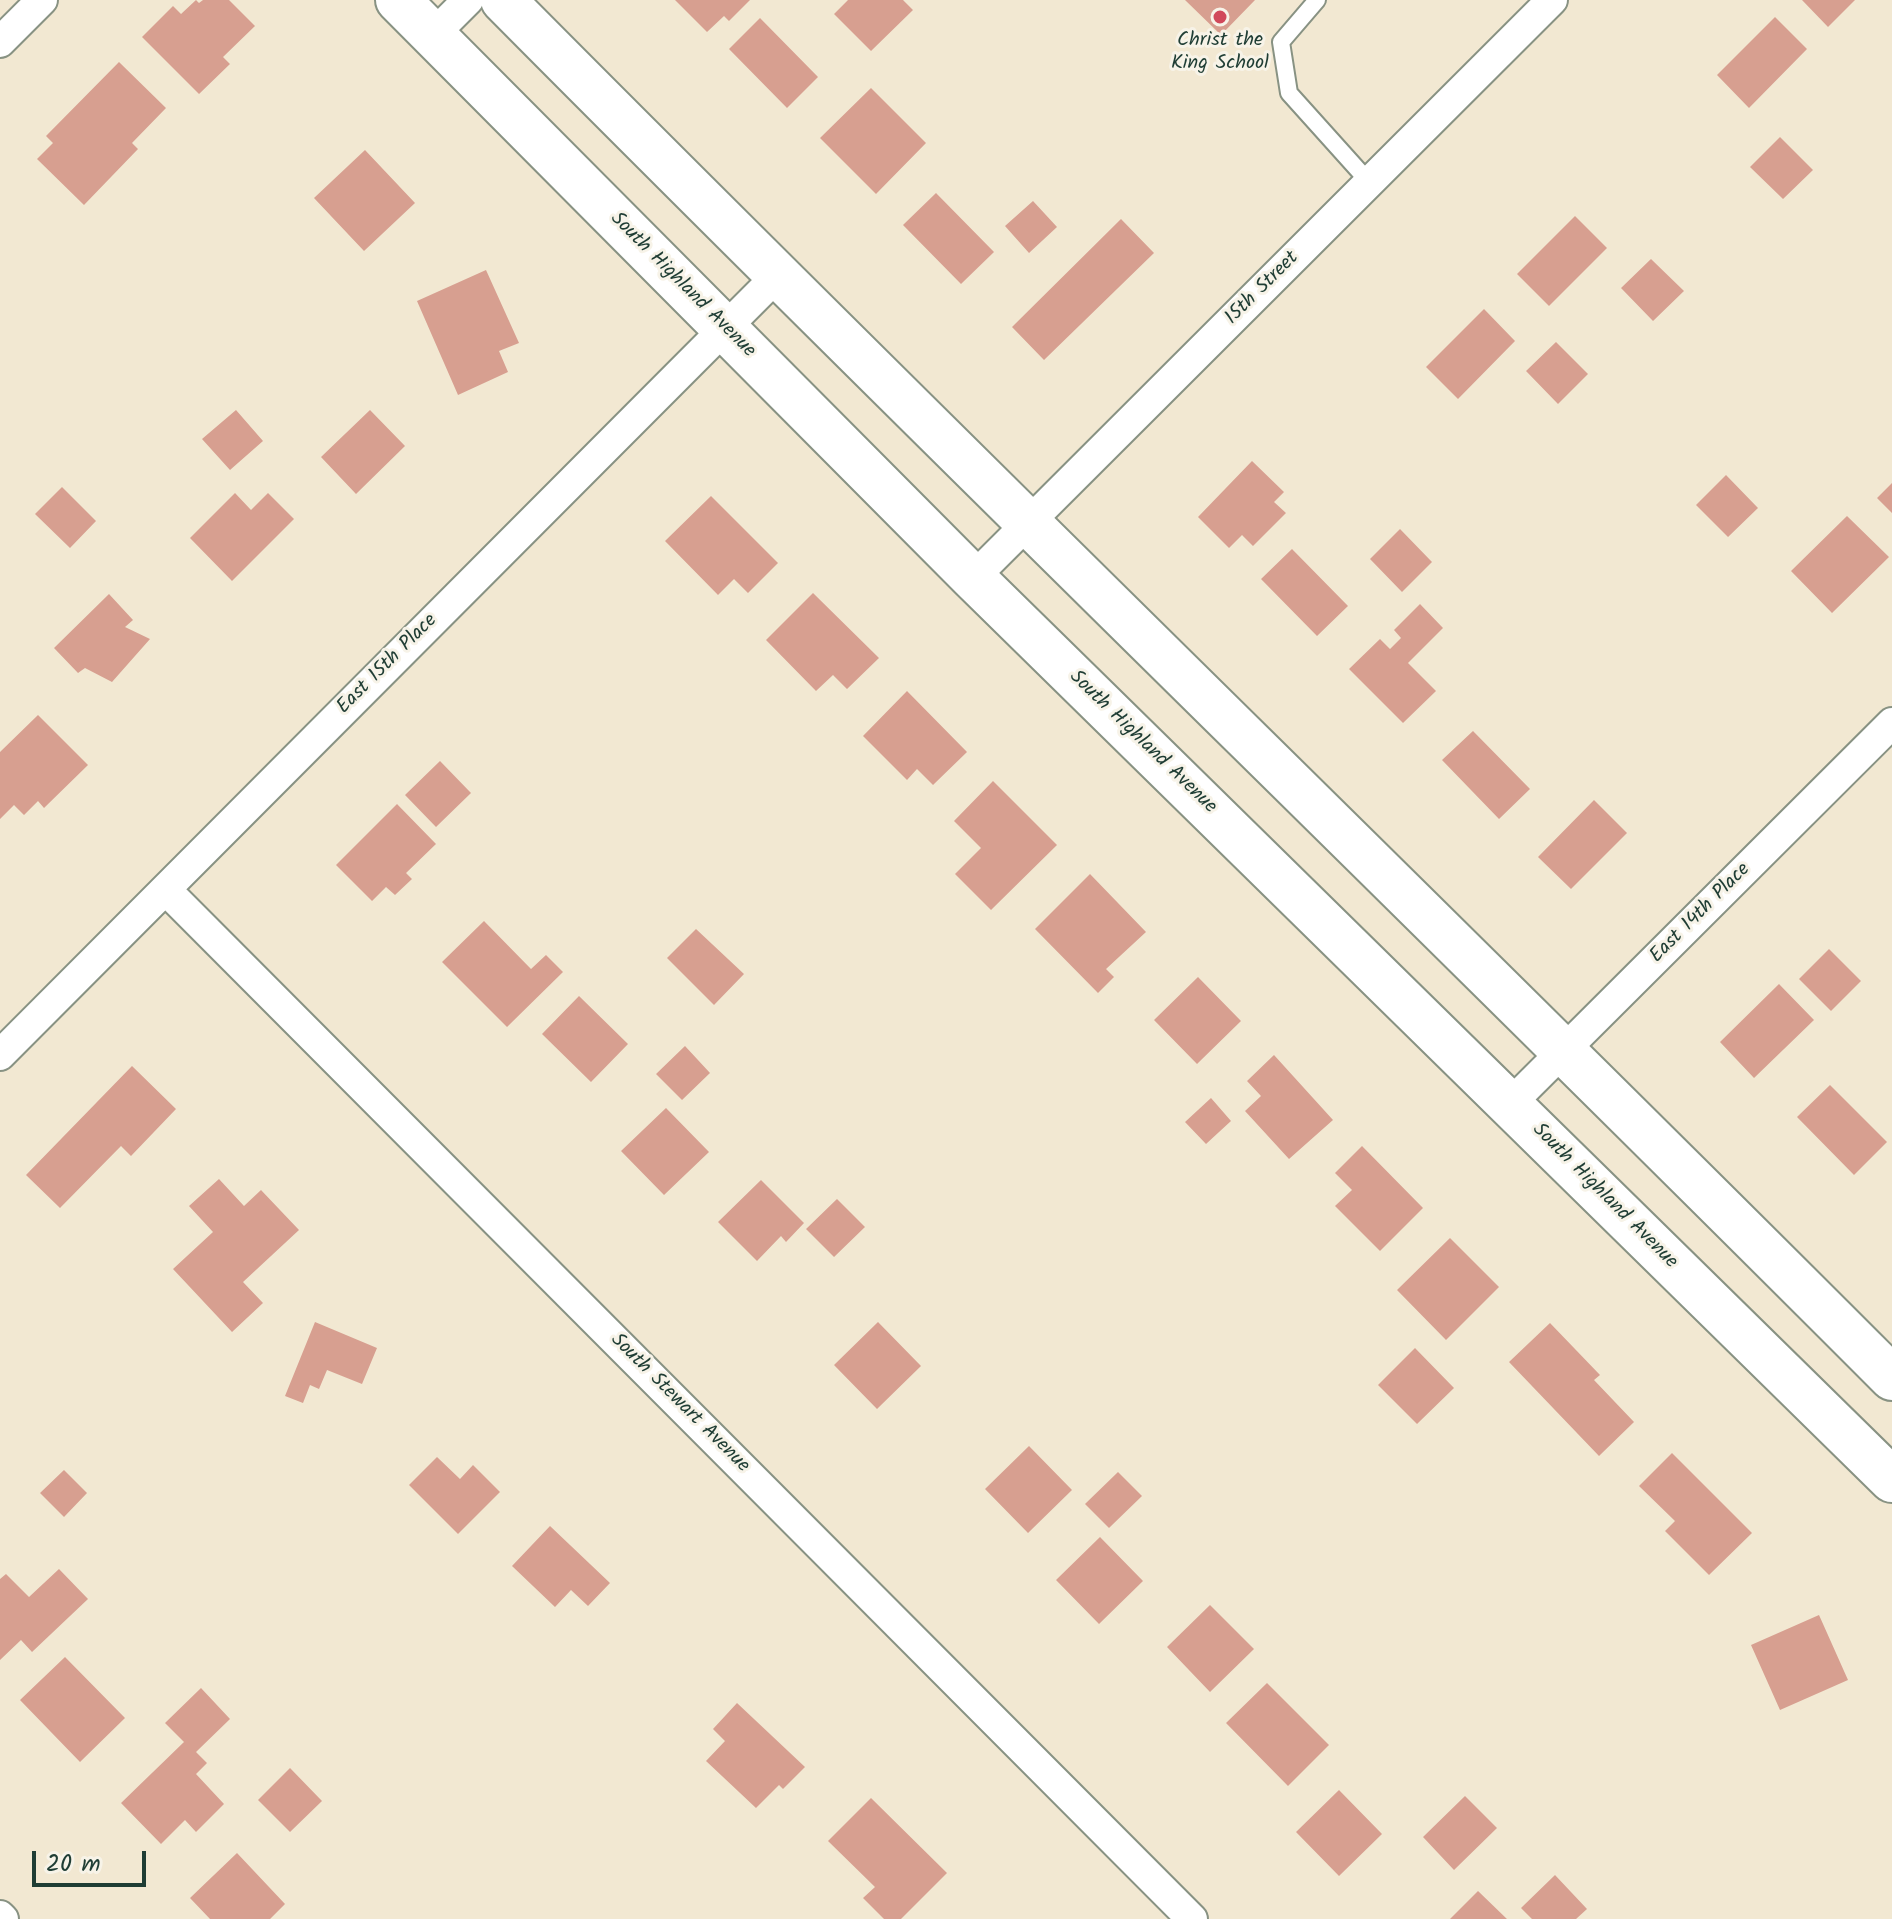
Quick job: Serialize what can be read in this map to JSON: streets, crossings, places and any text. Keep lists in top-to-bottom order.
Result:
{
  "streets": {
    "main road": ["South Highland Avenue"],
    "street": [
      "15th Street",
      "East 15th Place",
      "East 14th Place",
      "South Stewart Avenue"
    ]
  },
  "crossings": [
    ["South Highland Avenue", "15th Street"],
    ["South Highland Avenue", "East 15th Place"],
    ["South Highland Avenue", "East 14th Place"],
    ["East 15th Place", "South Stewart Avenue"]
  ],
  "places": ["Christ the King School"],
  "scale_bar": "20 m"
}
